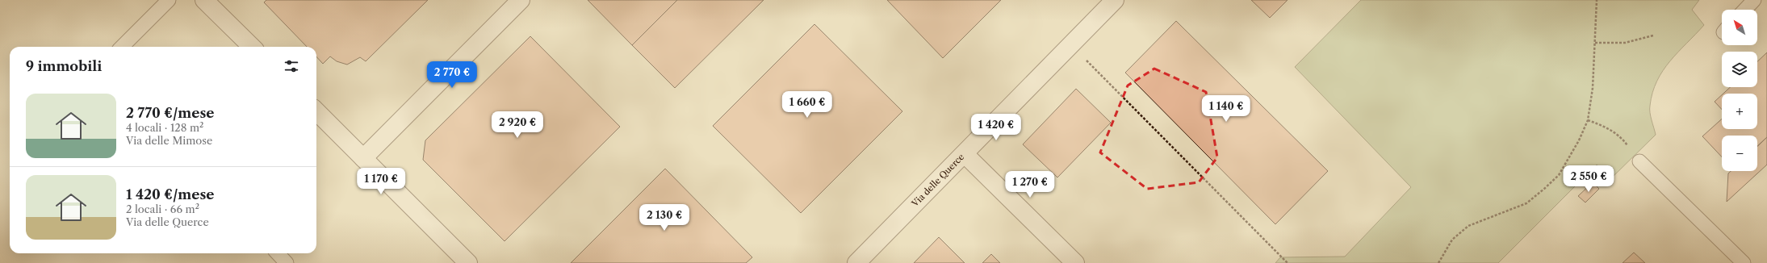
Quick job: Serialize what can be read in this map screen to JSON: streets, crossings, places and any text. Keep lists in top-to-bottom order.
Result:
{
  "streets": {
    "street": ["Via delle Querce"]
  },
  "north": "top left",
  "page": {
    "map_buttons": ["+", "−"],
    "heading": "9 immobili",
    "price": [
      "2 770 €",
      "1 660 €",
      "1 140 €",
      "2 920 €",
      "1 420 €",
      "2 550 €",
      "1 170 €",
      "1 270 €",
      "2 130 €"
    ],
    "list": [
      {
        "name": "2 770 €/mese",
        "note": "4 locali · 128 m² · Via delle Mimose"
      },
      {
        "name": "1 420 €/mese",
        "note": "2 locali · 66 m² · Via delle Querce"
      }
    ]
  }
}
